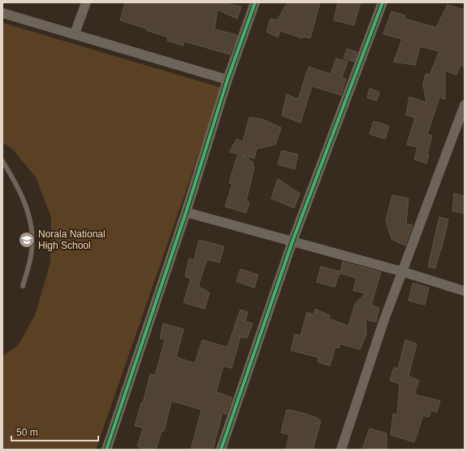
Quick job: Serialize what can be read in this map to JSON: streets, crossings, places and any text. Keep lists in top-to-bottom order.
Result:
{
  "places": {
    "school or university": ["Norala National High School"]
  },
  "scale_bar": "50 m"
}
